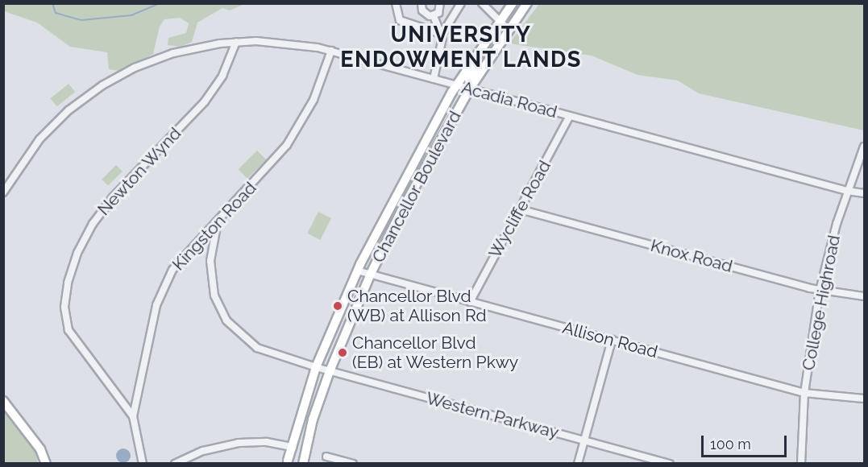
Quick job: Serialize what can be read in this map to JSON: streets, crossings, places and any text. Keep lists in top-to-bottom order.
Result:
{
  "streets": {
    "main road": ["Chancellor Boulevard"],
    "street": [
      "Acadia Road",
      "Newton Wynd",
      "Wycliffe Road",
      "Kingston Road",
      "Knox Road",
      "College Highroad",
      "Allison Road",
      "Western Parkway"
    ]
  },
  "crossings": [
    ["Acadia Road", "Newton Wynd"],
    ["Acadia Road", "Chancellor Boulevard"],
    ["Acadia Road", "Wycliffe Road"],
    ["Acadia Road", "Kingston Road"],
    ["Acadia Road", "College Highroad"],
    ["Newton Wynd", "Kingston Road"],
    ["Chancellor Boulevard", "Allison Road"],
    ["Chancellor Boulevard", "Western Parkway"],
    ["Wycliffe Road", "Knox Road"],
    ["Wycliffe Road", "Allison Road"],
    ["Kingston Road", "Western Parkway"],
    ["Knox Road", "College Highroad"],
    ["College Highroad", "Allison Road"]
  ],
  "districts": ["UNIVERSITY ENDOWMENT LANDS"],
  "places": ["Chancellor Blvd (WB) at Allison Rd", "Chancellor Blvd (EB) at Western Pkwy"],
  "scale_bar": "100 m"
}
